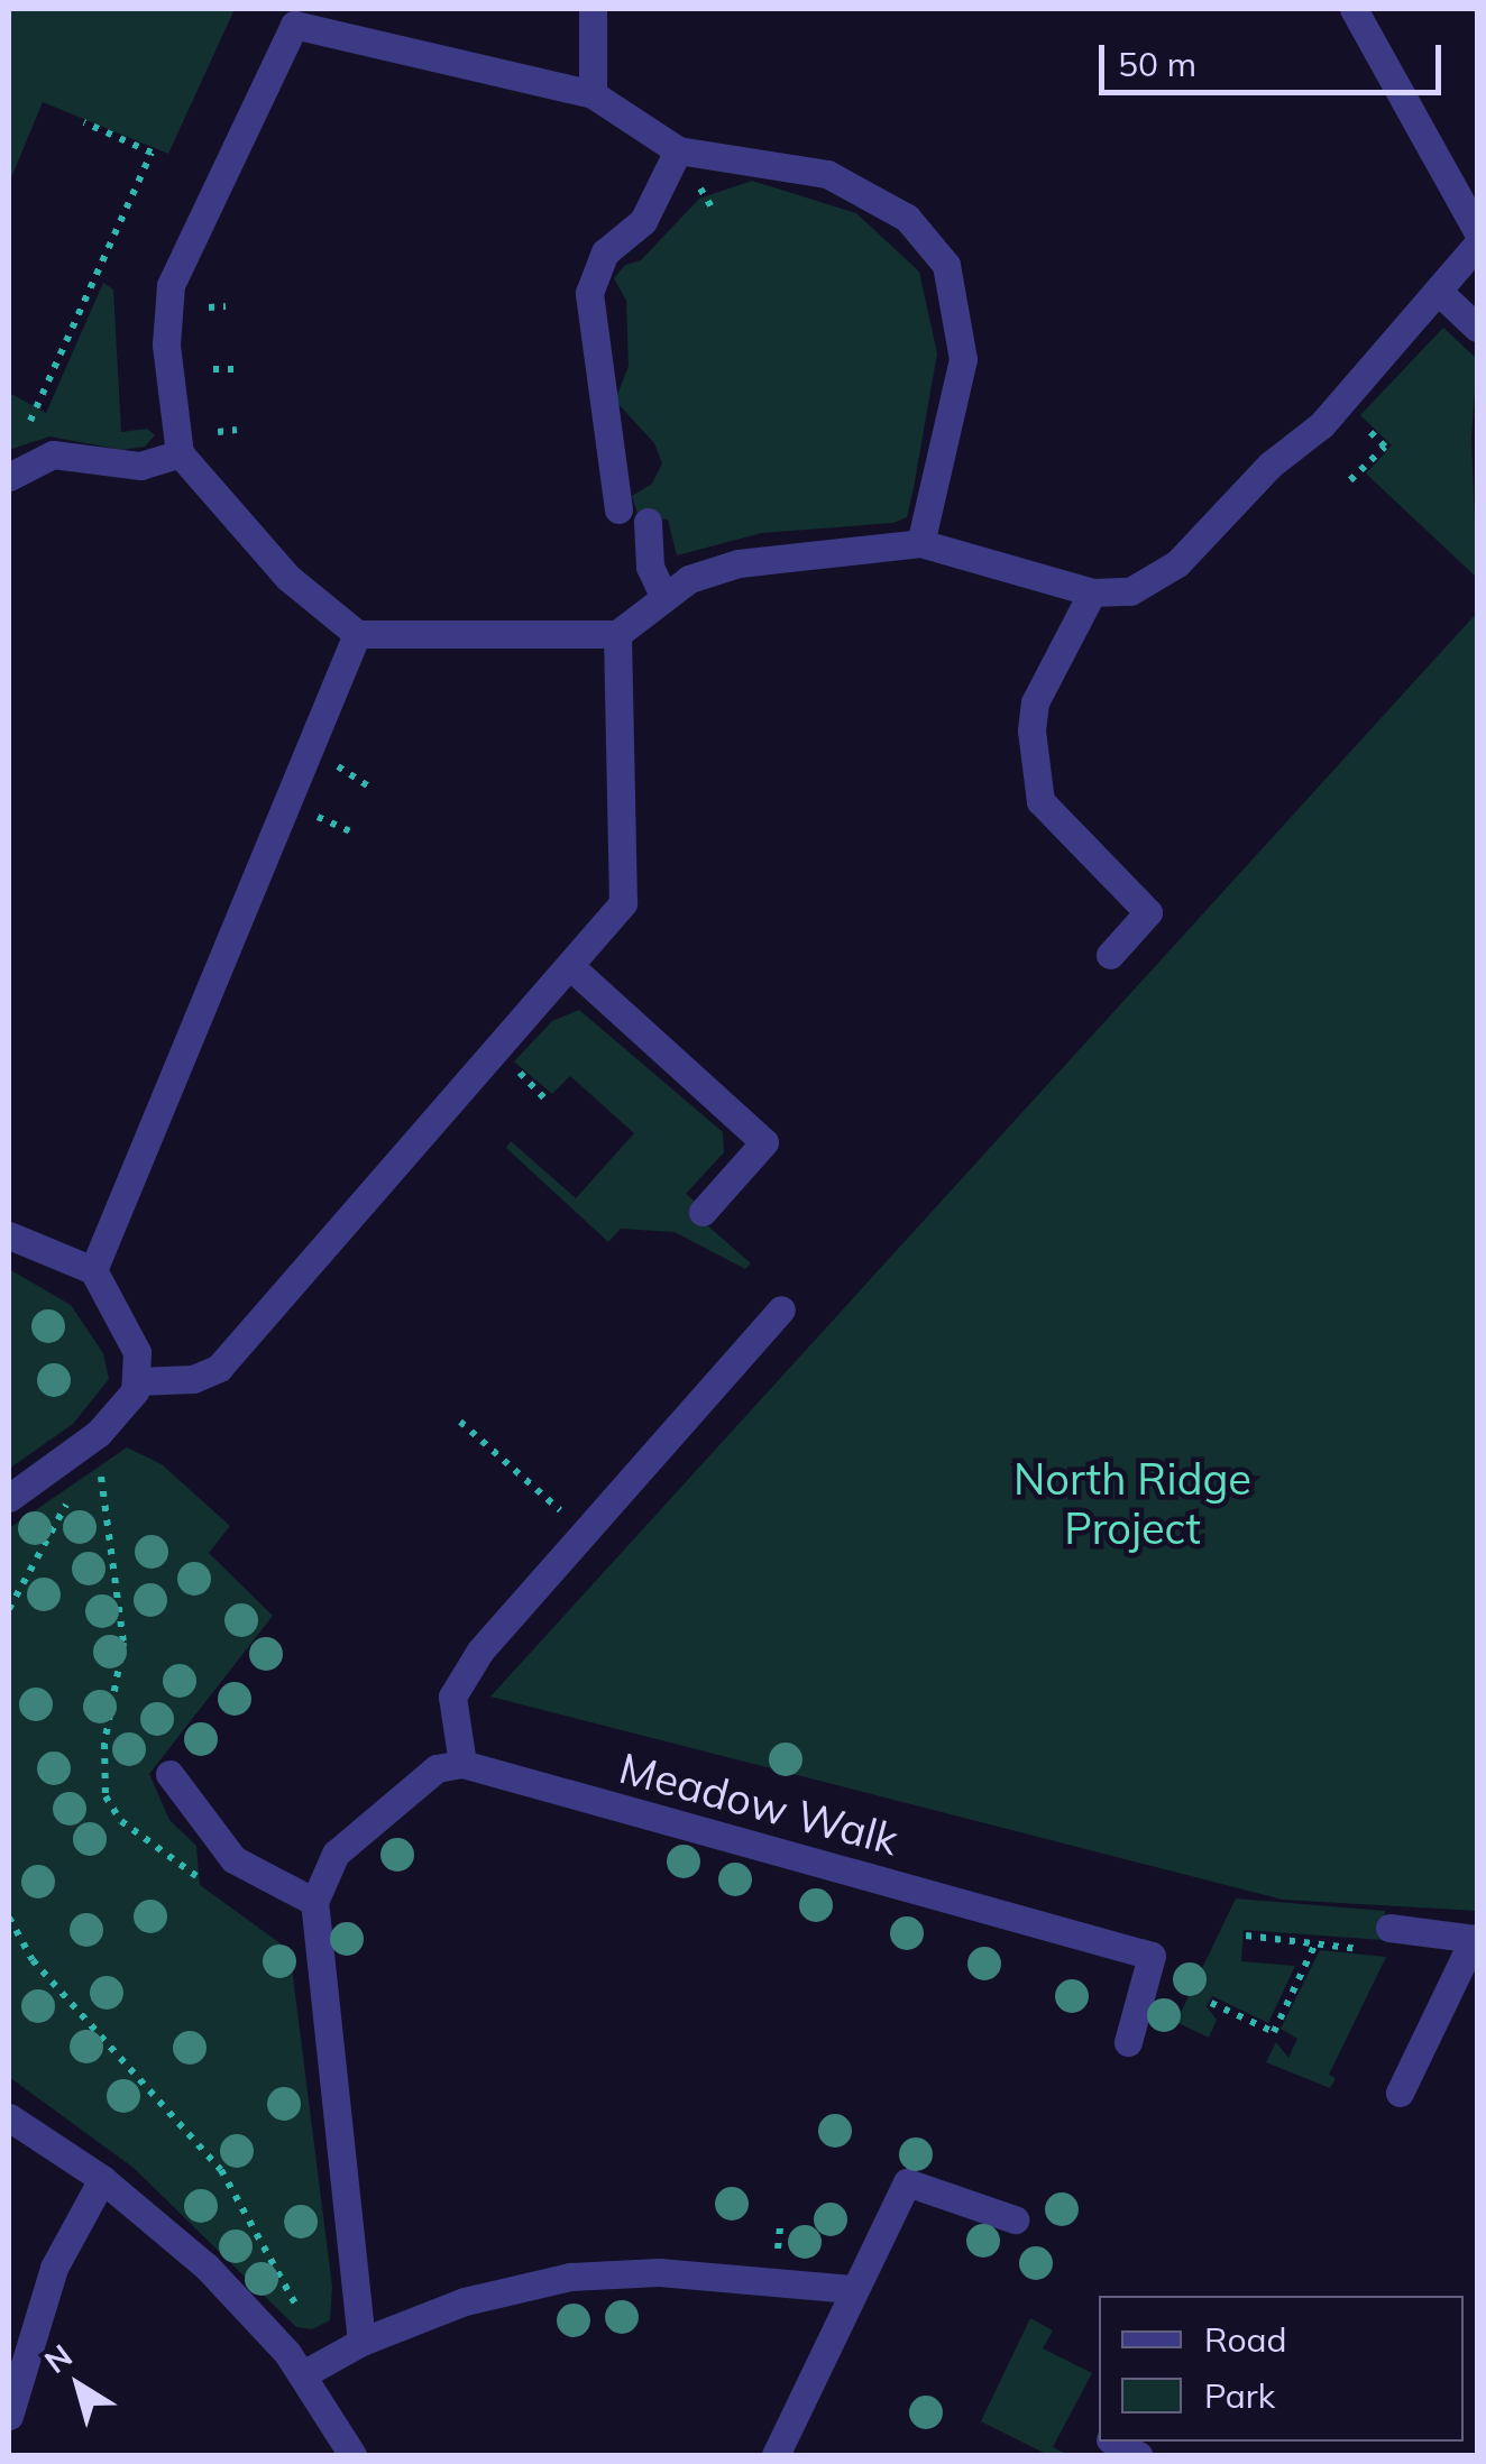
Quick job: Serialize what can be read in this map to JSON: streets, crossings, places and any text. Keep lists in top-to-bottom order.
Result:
{
  "streets": {
    "street": ["Meadow Walk"]
  },
  "parks": ["North Ridge Project"],
  "legend": ["Road", "Park"],
  "scale_bar": "50 m",
  "north": "top left"
}
